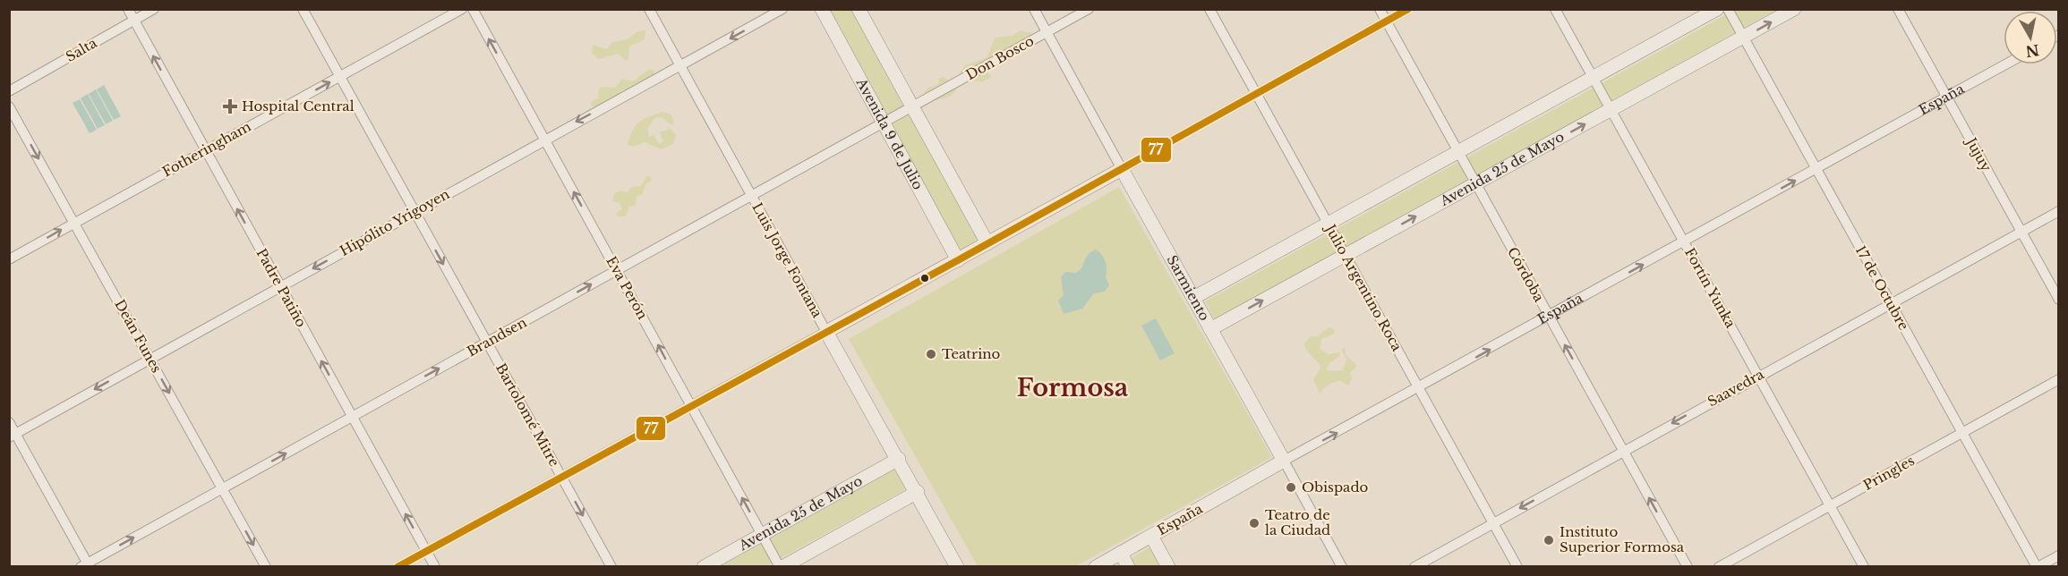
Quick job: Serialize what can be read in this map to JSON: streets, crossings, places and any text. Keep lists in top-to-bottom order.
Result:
{
  "streets": {
    "main road": [
      "España",
      "Avenida 9 de Julio",
      "Avenida 25 de Mayo",
      "Luis Jorge Fontana",
      "Sarmiento"
    ],
    "street": [
      "Salta",
      "Don Bosco",
      "Fotheringham",
      "Jujuy",
      "Hipólito Yrigoyen",
      "Córdoba",
      "Padre Patiño",
      "Eva Perón",
      "Julio Argentino Roca",
      "Fortín Yunka",
      "17 de Octubre",
      "Deán Funes",
      "Brandsen",
      "Saavedra",
      "Bartolomé Mitre",
      "Pringles"
    ]
  },
  "crossings": [
    ["Salta", "Padre Patiño"],
    ["Don Bosco", "Sarmiento"],
    ["Don Bosco", "Brandsen"],
    ["España", "Jujuy"],
    ["España", "Córdoba"],
    ["España", "Sarmiento"],
    ["España", "Julio Argentino Roca"],
    ["España", "Fortín Yunka"],
    ["España", "17 de Octubre"],
    ["Avenida 9 de Julio", "Brandsen"],
    ["Fotheringham", "Padre Patiño"],
    ["Fotheringham", "Deán Funes"],
    ["Fotheringham", "Bartolomé Mitre"],
    ["Jujuy", "Saavedra"],
    ["Avenida 25 de Mayo", "Luis Jorge Fontana"],
    ["Avenida 25 de Mayo", "Córdoba"],
    ["Avenida 25 de Mayo", "Eva Perón"],
    ["Avenida 25 de Mayo", "Sarmiento"],
    ["Avenida 25 de Mayo", "Julio Argentino Roca"],
    ["Avenida 25 de Mayo", "Fortín Yunka"],
    ["Avenida 25 de Mayo", "17 de Octubre"],
    ["Hipólito Yrigoyen", "Luis Jorge Fontana"],
    ["Hipólito Yrigoyen", "Padre Patiño"],
    ["Hipólito Yrigoyen", "Eva Perón"],
    ["Hipólito Yrigoyen", "Deán Funes"],
    ["Hipólito Yrigoyen", "Bartolomé Mitre"],
    ["Luis Jorge Fontana", "Brandsen"],
    ["Córdoba", "Saavedra"],
    ["Padre Patiño", "Brandsen"],
    ["Eva Perón", "Brandsen"],
    ["Julio Argentino Roca", "Saavedra"],
    ["Fortín Yunka", "Saavedra"],
    ["Fortín Yunka", "Pringles"],
    ["17 de Octubre", "Saavedra"],
    ["17 de Octubre", "Pringles"],
    ["Deán Funes", "Brandsen"],
    ["Brandsen", "Bartolomé Mitre"]
  ],
  "one_way": [
    "España",
    "Fotheringham",
    "Hipólito Yrigoyen",
    "Córdoba",
    "Padre Patiño",
    "Eva Perón",
    "Deán Funes",
    "Brandsen",
    "Saavedra",
    "Bartolomé Mitre"
  ],
  "districts": ["Formosa"],
  "places": {
    "health": ["Hospital Central"],
    "other": [
      "Teatrino",
      "Obispado",
      "Teatro de la Ciudad",
      "Instituto Superior Formosa"
    ]
  },
  "lines": ["transit line 77"],
  "north": "bottom"
}
